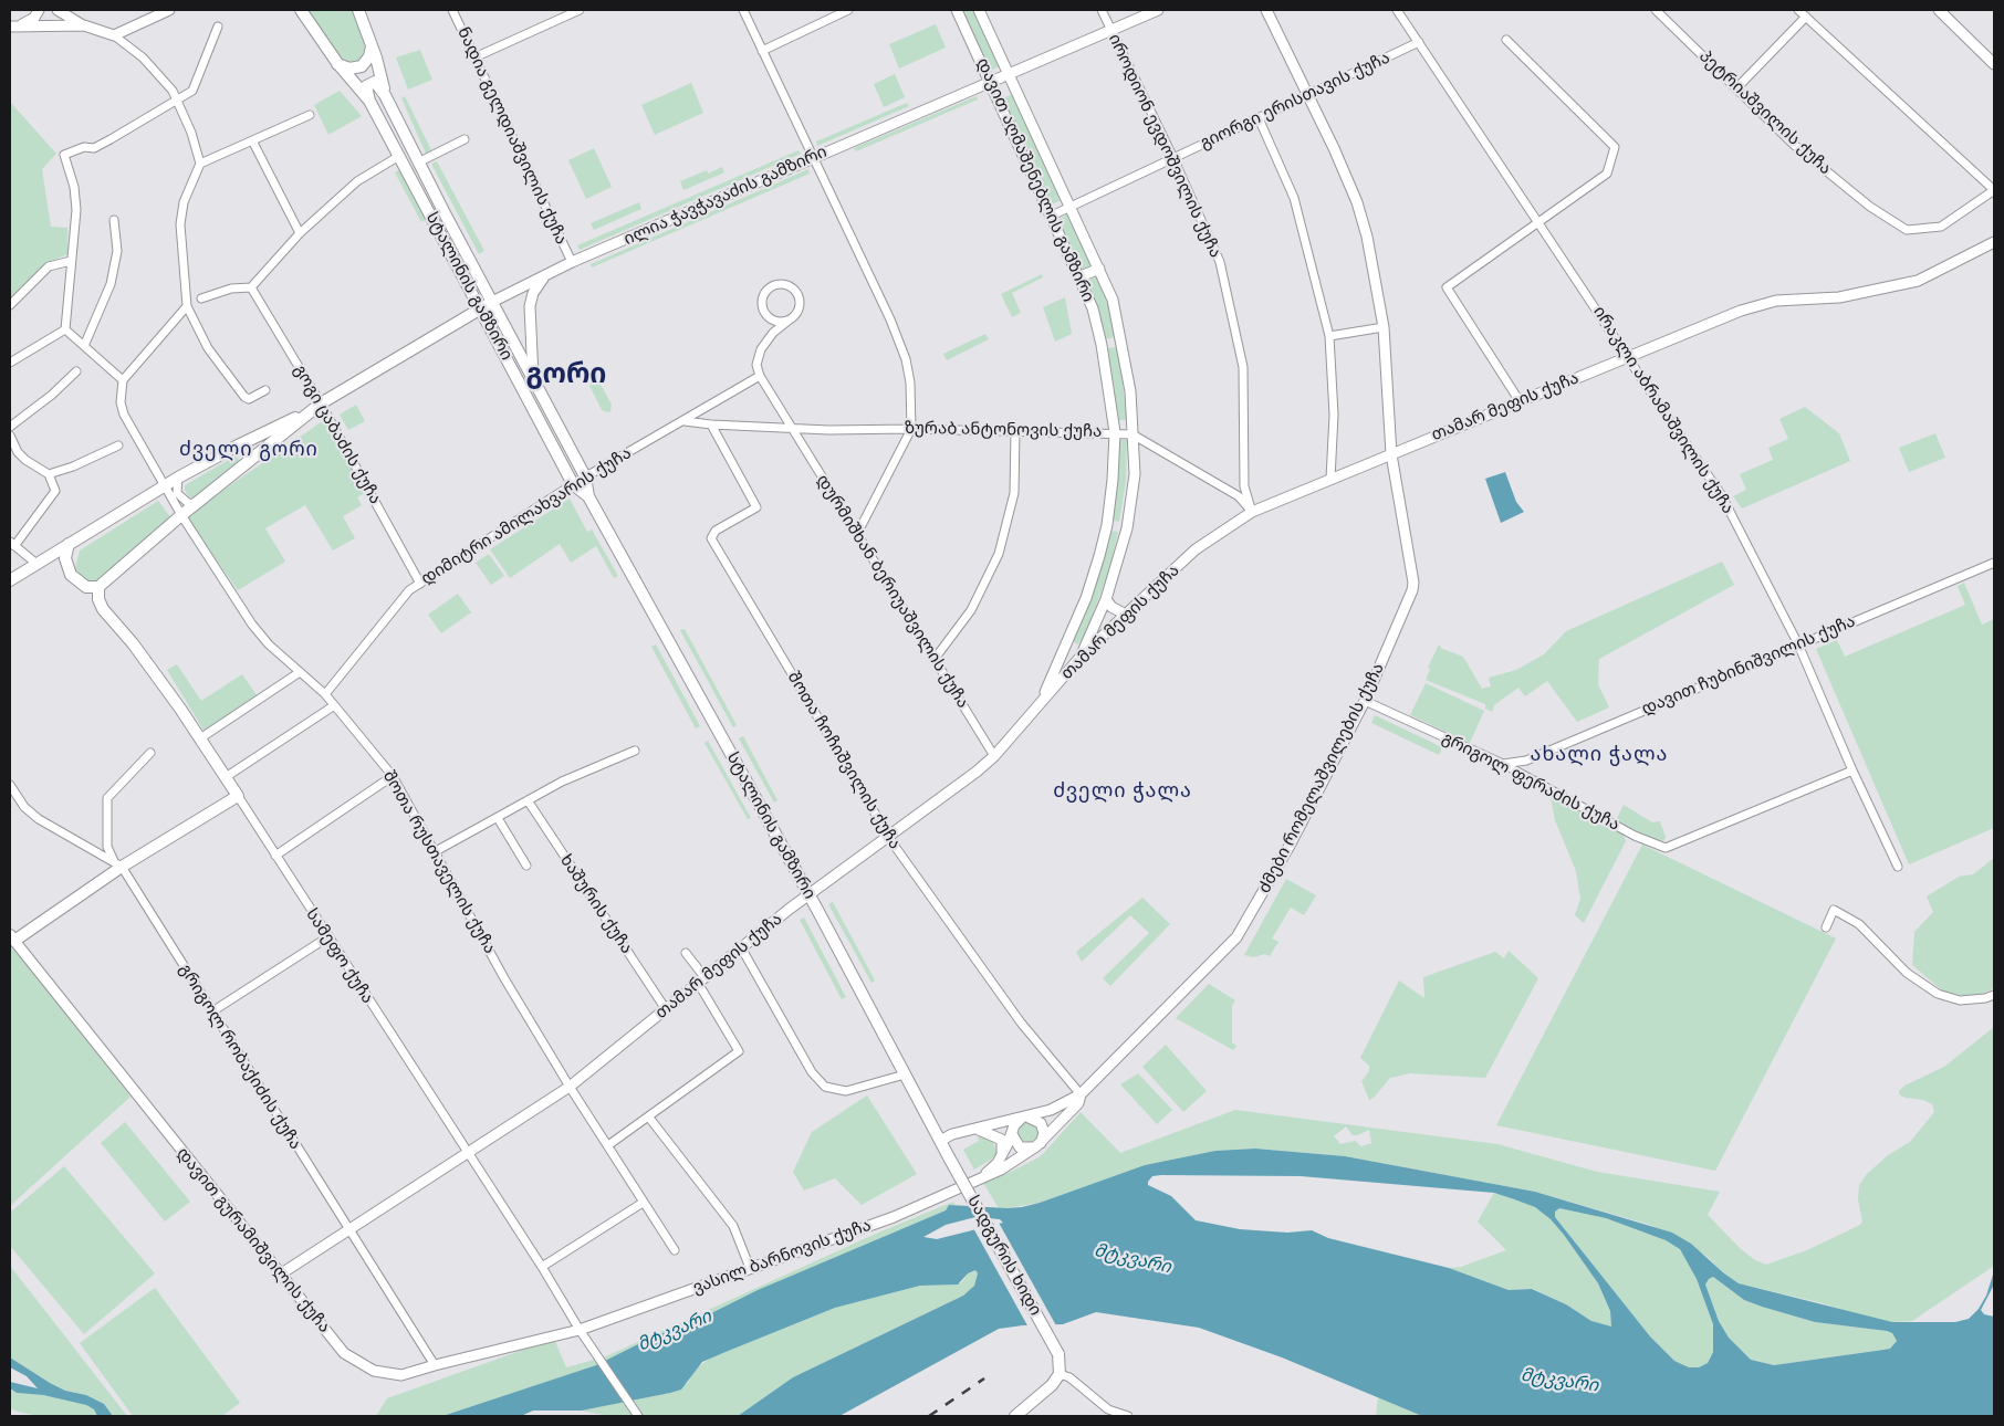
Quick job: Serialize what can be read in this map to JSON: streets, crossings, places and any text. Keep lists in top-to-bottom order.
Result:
{
  "streets": {
    "main road": [
      "ილია ჭავჭავაძის გამზირი",
      "სტალინის გამზირი",
      "სამეფო ქუჩა",
      "სადგურის ხიდი"
    ],
    "street": [
      "გიორგი ერისთავის ქუჩა",
      "პეტრიაშვილის ქუჩა",
      "ნადია გელდიაშვილის ქუჩა",
      "იროდიონ ევდოშვილის ქუჩა",
      "დავით აღმაშენებლის გამზირი",
      "თამარ მეფის ქუჩა",
      "ირაკლი აბრამაშვილის ქუჩა",
      "ზურაბ ანტონოვის ქუჩა",
      "გოგი ცაბაძის ქუჩა",
      "დიმიტრი ამილახვარის ქუჩა",
      "დურმიშხან ბერიუაშვილის ქუჩა",
      "დავით ჩუბინიშვილის ქუჩა",
      "შოთა ჩოჩიშვილის ქუჩა",
      "ძმები რომელაშვილების ქუჩა",
      "გრიგოლ ფერაძის ქუჩა",
      "შოთა რუსთაველის ქუჩა",
      "ხაშურის ქუჩა",
      "გრიგოლ რობაქიძის ქუჩა",
      "დავით გურამიშვილის ქუჩა",
      "ვასილ ბარნოვის ქუჩა"
    ]
  },
  "crossings": [
    ["გიორგი ერისთავის ქუჩა", "იროდიონ ევდოშვილის ქუჩა"],
    ["გიორგი ერისთავის ქუჩა", "დავით აღმაშენებლის გამზირი"],
    ["გიორგი ერისთავის ქუჩა", "ირაკლი აბრამაშვილის ქუჩა"],
    ["გიორგი ერისთავის ქუჩა", "ძმები რომელაშვილების ქუჩა"],
    ["ნადია გელდიაშვილის ქუჩა", "ილია ჭავჭავაძის გამზირი"],
    ["იროდიონ ევდოშვილის ქუჩა", "ილია ჭავჭავაძის გამზირი"],
    ["იროდიონ ევდოშვილის ქუჩა", "თამარ მეფის ქუჩა"],
    ["იროდიონ ევდოშვილის ქუჩა", "ზურაბ ანტონოვის ქუჩა"],
    ["დავით აღმაშენებლის გამზირი", "ილია ჭავჭავაძის გამზირი"],
    ["დავით აღმაშენებლის გამზირი", "თამარ მეფის ქუჩა"],
    ["დავით აღმაშენებლის გამზირი", "ზურაბ ანტონოვის ქუჩა"],
    ["ილია ჭავჭავაძის გამზირი", "სტალინის გამზირი"],
    ["ილია ჭავჭავაძის გამზირი", "გოგი ცაბაძის ქუჩა"],
    ["ილია ჭავჭავაძის გამზირი", "შოთა რუსთაველის ქუჩა"],
    ["ილია ჭავჭავაძის გამზირი", "სამეფო ქუჩა"],
    ["სტალინის გამზირი", "თამარ მეფის ქუჩა"],
    ["სტალინის გამზირი", "დიმიტრი ამილახვარის ქუჩა"],
    ["სტალინის გამზირი", "ძმები რომელაშვილების ქუჩა"],
    ["სტალინის გამზირი", "სადგურის ხიდი"],
    ["თამარ მეფის ქუჩა", "ირაკლი აბრამაშვილის ქუჩა"],
    ["თამარ მეფის ქუჩა", "ზურაბ ანტონოვის ქუჩა"],
    ["თამარ მეფის ქუჩა", "დურმიშხან ბერიუაშვილის ქუჩა"],
    ["თამარ მეფის ქუჩა", "შოთა ჩოჩიშვილის ქუჩა"],
    ["თამარ მეფის ქუჩა", "ძმები რომელაშვილების ქუჩა"],
    ["თამარ მეფის ქუჩა", "შოთა რუსთაველის ქუჩა"],
    ["თამარ მეფის ქუჩა", "ხაშურის ქუჩა"],
    ["თამარ მეფის ქუჩა", "სამეფო ქუჩა"],
    ["თამარ მეფის ქუჩა", "გრიგოლ რობაქიძის ქუჩა"],
    ["თამარ მეფის ქუჩა", "დავით გურამიშვილის ქუჩა"],
    ["ირაკლი აბრამაშვილის ქუჩა", "დავით ჩუბინიშვილის ქუჩა"],
    ["ირაკლი აბრამაშვილის ქუჩა", "გრიგოლ ფერაძის ქუჩა"],
    ["ზურაბ ანტონოვის ქუჩა", "დიმიტრი ამილახვარის ქუჩა"],
    ["ზურაბ ანტონოვის ქუჩა", "დურმიშხან ბერიუაშვილის ქუჩა"],
    ["ზურაბ ანტონოვის ქუჩა", "შოთა ჩოჩიშვილის ქუჩა"],
    ["გოგი ცაბაძის ქუჩა", "დიმიტრი ამილახვარის ქუჩა"],
    ["დიმიტრი ამილახვარის ქუჩა", "შოთა რუსთაველის ქუჩა"],
    ["დავით ჩუბინიშვილის ქუჩა", "გრიგოლ ფერაძის ქუჩა"],
    ["შოთა ჩოჩიშვილის ქუჩა", "ძმები რომელაშვილების ქუჩა"],
    ["შოთა ჩოჩიშვილის ქუჩა", "ვასილ ბარნოვის ქუჩა"],
    ["ძმები რომელაშვილების ქუჩა", "გრიგოლ ფერაძის ქუჩა"],
    ["ძმები რომელაშვილების ქუჩა", "ვასილ ბარნოვის ქუჩა"],
    ["სამეფო ქუჩა", "დავით გურამიშვილის ქუჩა"],
    ["სამეფო ქუჩა", "ვასილ ბარნოვის ქუჩა"],
    ["გრიგოლ რობაქიძის ქუჩა", "დავით გურამიშვილის ქუჩა"],
    ["დავით გურამიშვილის ქუჩა", "ვასილ ბარნოვის ქუჩა"]
  ],
  "districts": [
    "გორი",
    "ძველი გორი",
    "ახალი ჭალა",
    "ძველი ჭალა"
  ],
  "water": ["მტკვარი"]
}
